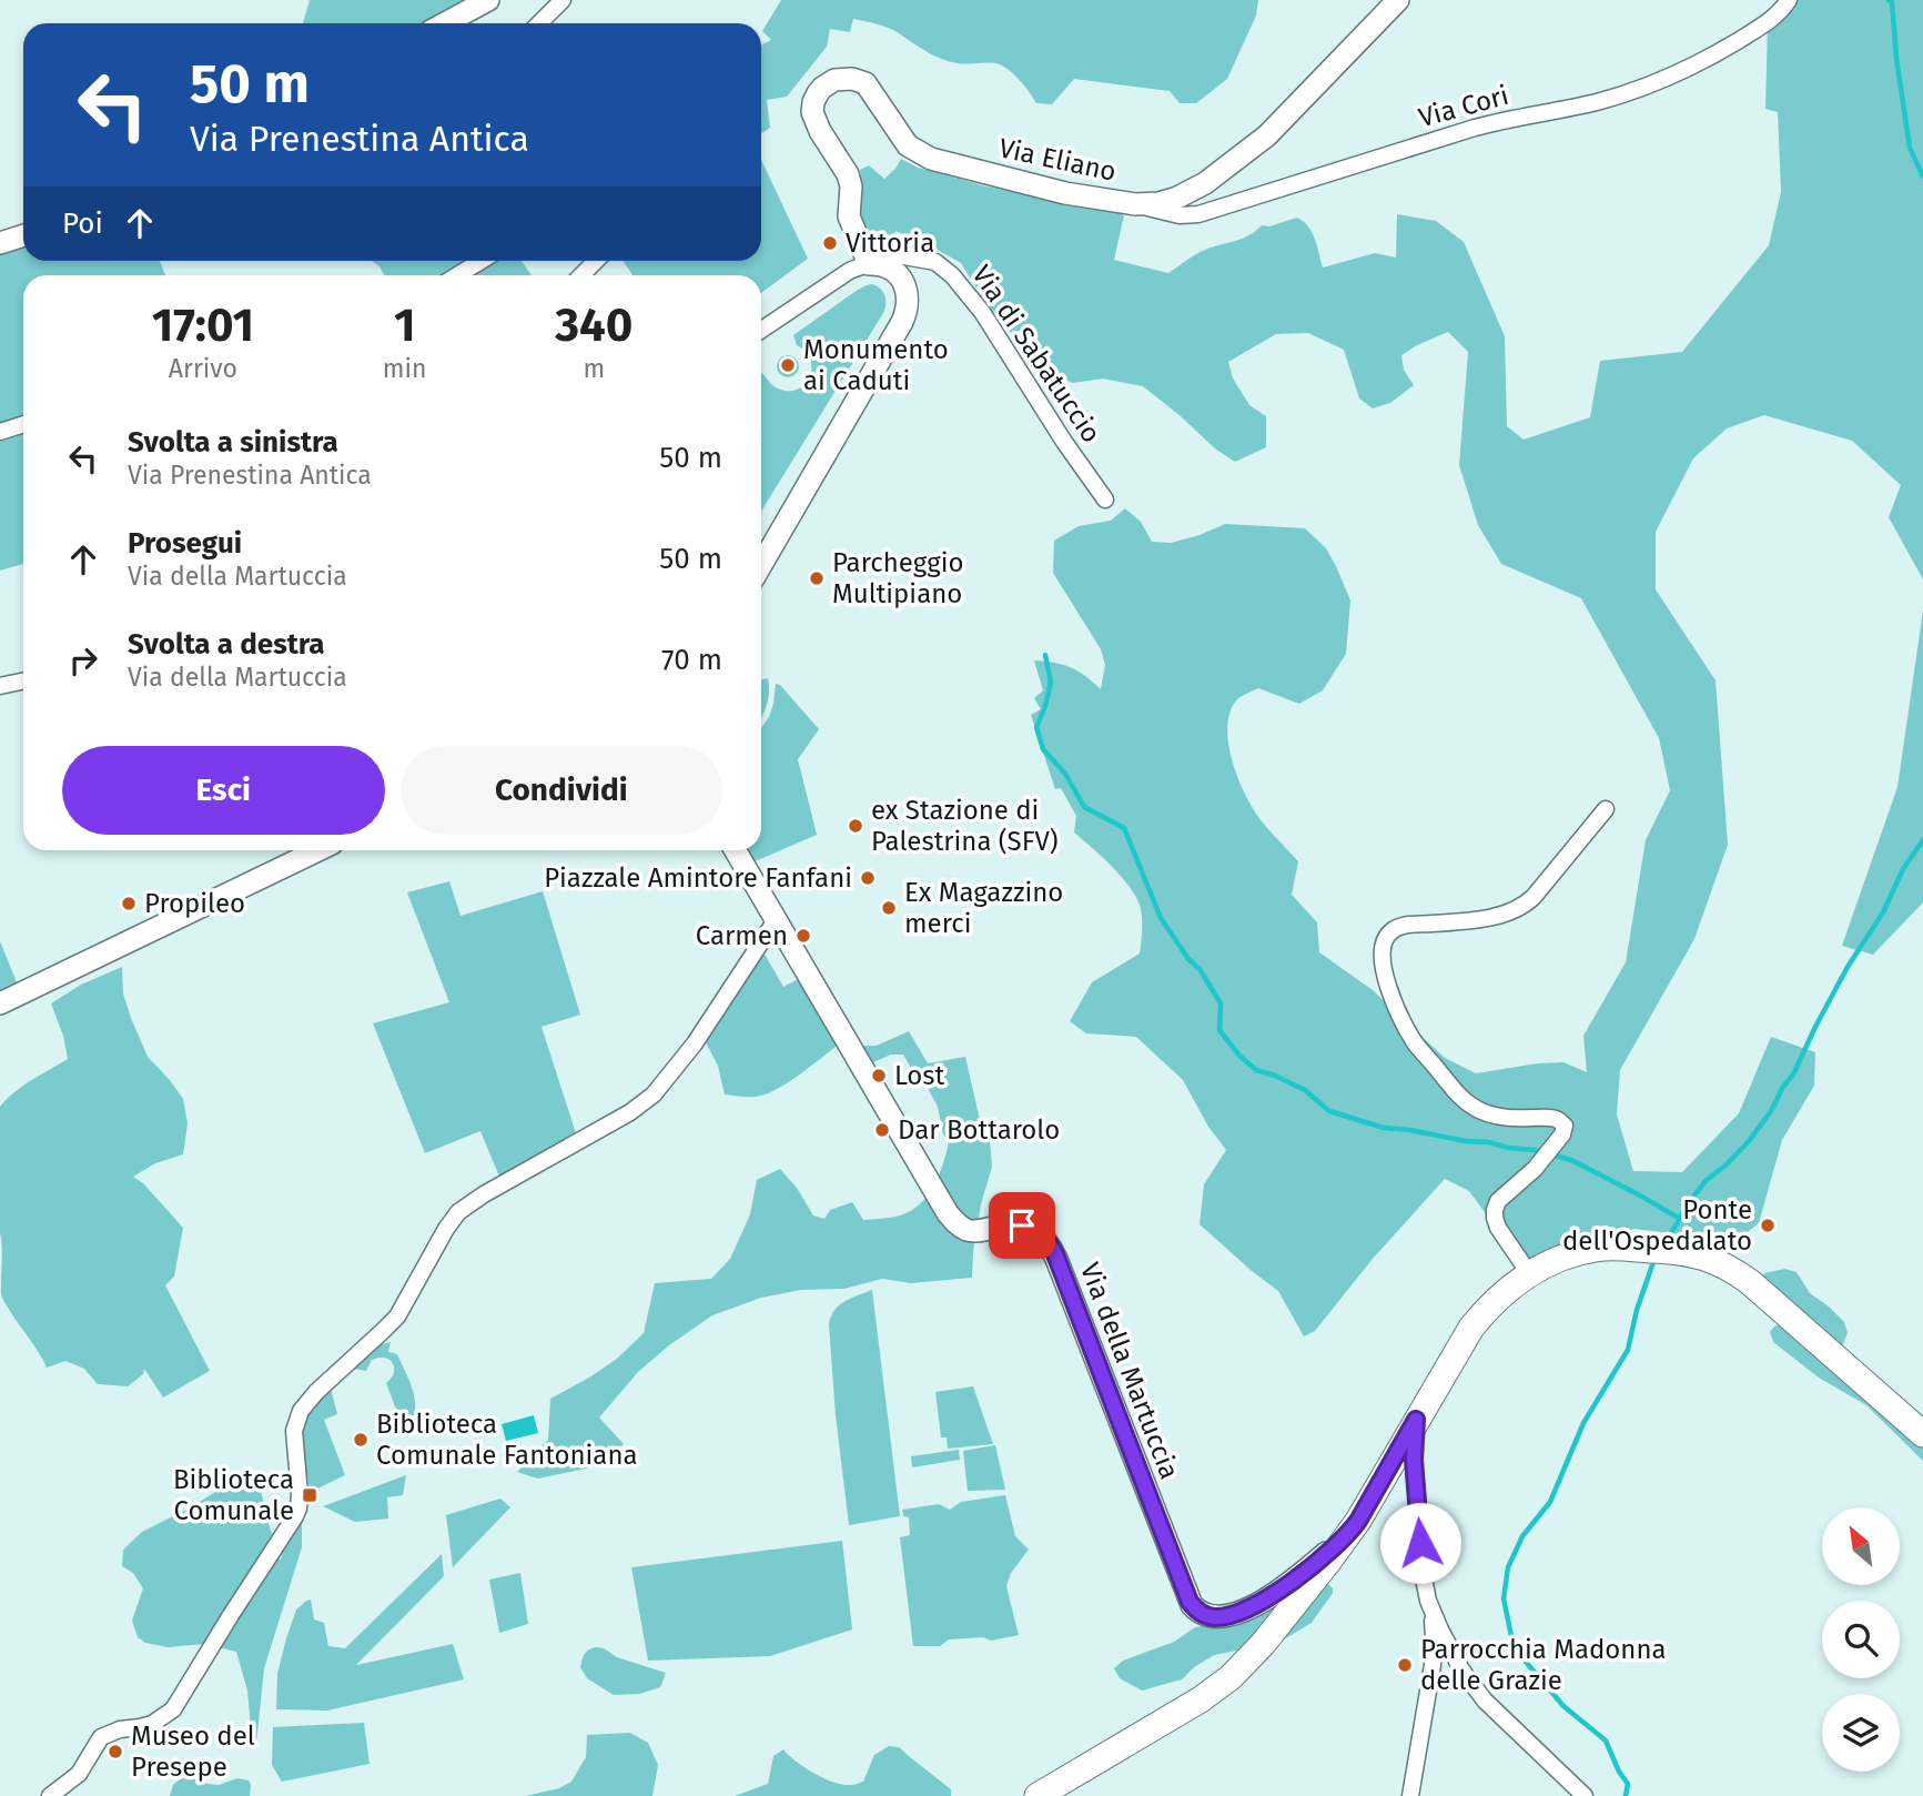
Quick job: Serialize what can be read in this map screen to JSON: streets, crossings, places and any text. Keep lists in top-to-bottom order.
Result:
{
  "streets": {
    "street": [
      "Via Cori",
      "Via Eliano",
      "Via di Sabatuccio",
      "Via della Martuccia"
    ]
  },
  "crossings": [
    ["Via Cori", "Via Eliano"],
    ["Via Eliano", "Via di Sabatuccio"]
  ],
  "places": {
    "other": [
      "Vittoria",
      "Monumento ai Caduti",
      "Parcheggio Multipiano",
      "ex Stazione di Palestrina (SFV)",
      "Piazzale Amintore Fanfani",
      "Propileo",
      "Ex Magazzino merci",
      "Carmen",
      "Lost",
      "Dar Bottarolo",
      "Ponte dell'Ospedalato",
      "Biblioteca Comunale Fantoniana",
      "Parrocchia Madonna delle Grazie",
      "Museo del Presepe"
    ],
    "transit": ["Biblioteca Comunale"]
  },
  "north": "top left",
  "page": {
    "turn": ["50 m", "Via Prenestina Antica"],
    "then": "Poi",
    "eta": [
      "17:01",
      "Arrivo",
      "1",
      "min",
      "340",
      "m"
    ],
    "list": [
      {
        "name": "Svolta a sinistra",
        "note": "Via Prenestina Antica",
        "value": "50 m"
      },
      {
        "name": "Prosegui",
        "note": "Via della Martuccia",
        "value": "50 m"
      },
      {
        "name": "Svolta a destra",
        "note": "Via della Martuccia",
        "value": "70 m"
      }
    ],
    "buttons": ["Esci", "Condividi"]
  }
}
